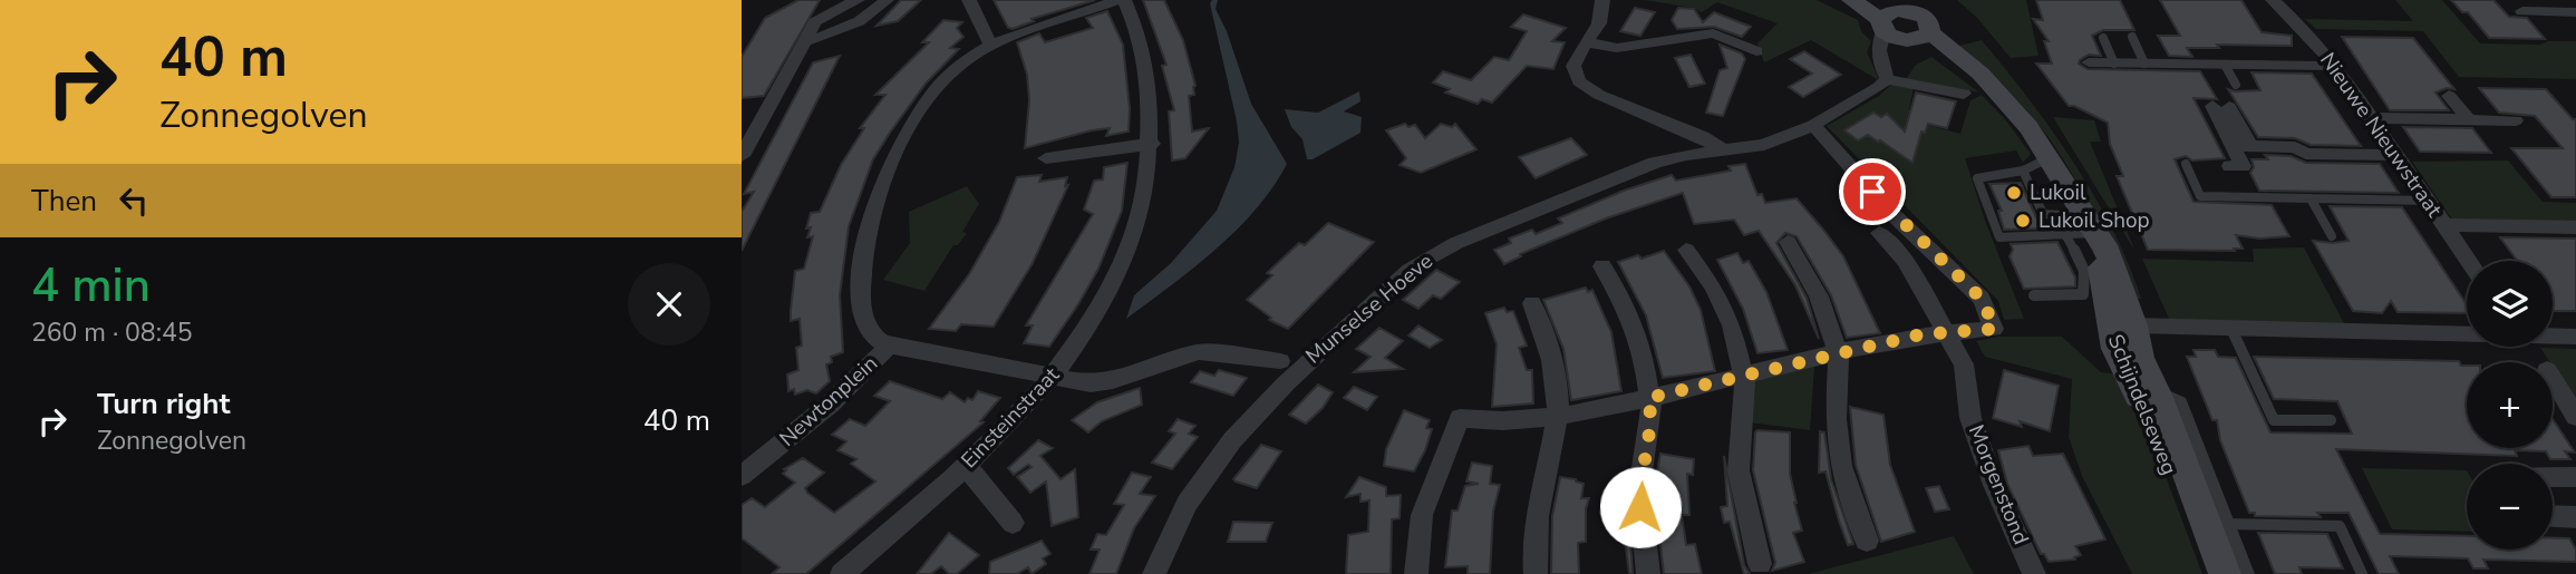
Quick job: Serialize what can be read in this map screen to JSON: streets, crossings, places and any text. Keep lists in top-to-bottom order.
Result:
{
  "streets": {
    "main road": ["Schijndelseweg"],
    "street": [
      "Nieuwe Nieuwstraat",
      "Munselse Hoeve",
      "Newtonplein",
      "Einsteinstraat",
      "Morgenstond"
    ]
  },
  "crossings": [
    ["Newtonplein", "Einsteinstraat"]
  ],
  "places": ["Lukoil", "Lukoil Shop"],
  "page": {
    "turn": ["40 m", "Zonnegolven"],
    "then": "Then",
    "heading": ["4 min", "260 m · 08:45"],
    "map_buttons": ["+", "−"],
    "list": [
      {
        "name": "Turn right",
        "note": "Zonnegolven",
        "value": "40 m"
      }
    ]
  }
}
